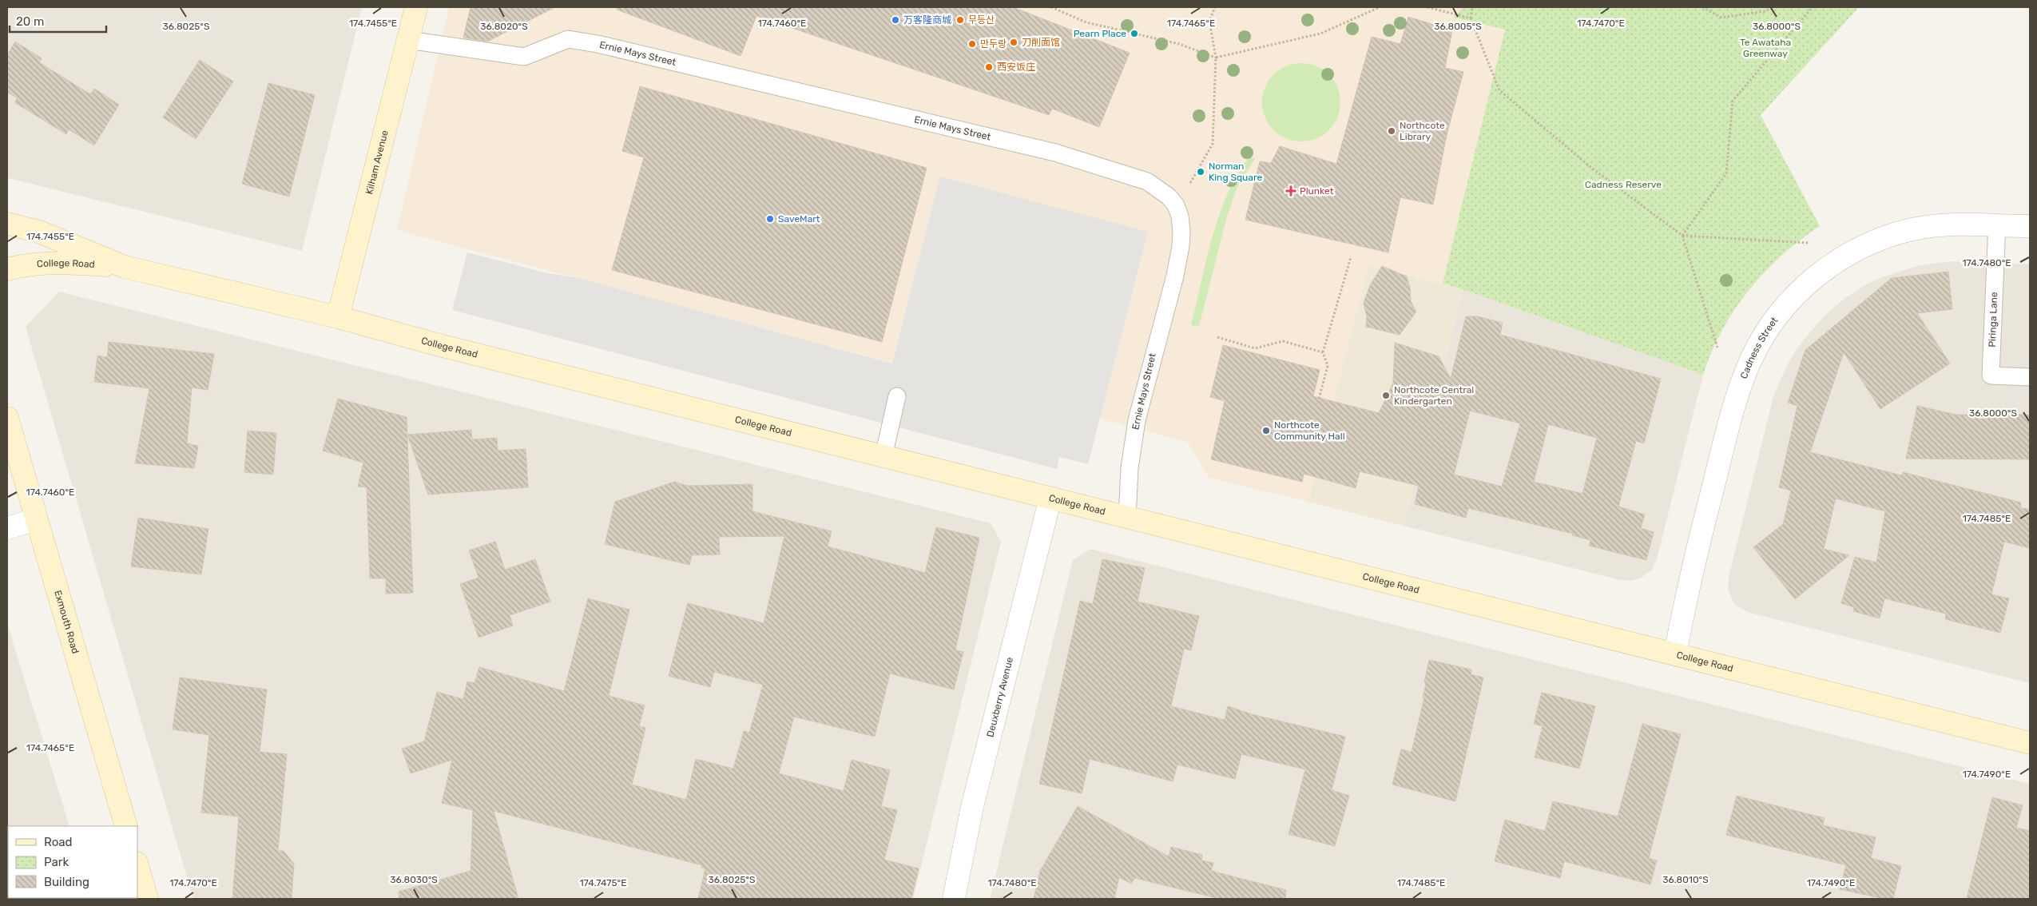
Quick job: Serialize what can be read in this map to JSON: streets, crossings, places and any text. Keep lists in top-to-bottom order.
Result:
{
  "streets": {
    "main road": ["Kilham Avenue", "College Road", "Exmouth Road"],
    "street": ["Cadness Street", "Deuxberry Avenue"],
    "lane": ["Ernie Mays Street", "Piringa Lane"]
  },
  "crossings": [
    ["Ernie Mays Street", "Kilham Avenue"],
    ["Ernie Mays Street", "College Road"],
    ["Kilham Avenue", "College Road"],
    ["College Road", "Cadness Street"],
    ["College Road", "Deuxberry Avenue"],
    ["Piringa Lane", "Cadness Street"]
  ],
  "parks": ["Te Awataha Greenway", "Cadness Reserve"],
  "places": {
    "other": [
      "万客隆商城",
      "무등산",
      "Pearn Place",
      "刀削面馆",
      "만두랑",
      "西安饭庄",
      "Northcote Library",
      "Norman King Square",
      "SaveMart",
      "Northcote Central Kindergarten",
      "Northcote Community Hall"
    ],
    "health": ["Plunket"]
  },
  "legend": ["Road", "Park", "Building"],
  "scale_bar": "20 m",
  "coordinates": [
    "174.7460°E",
    "174.7465°E",
    "174.7455°E",
    "174.7470°E",
    "36.8025°S",
    "36.8020°S",
    "36.8005°S",
    "36.8000°S",
    "174.7480°E",
    "174.7485°E",
    "174.7490°E",
    "36.8030°S",
    "36.8010°S",
    "174.7475°E"
  ]
}
